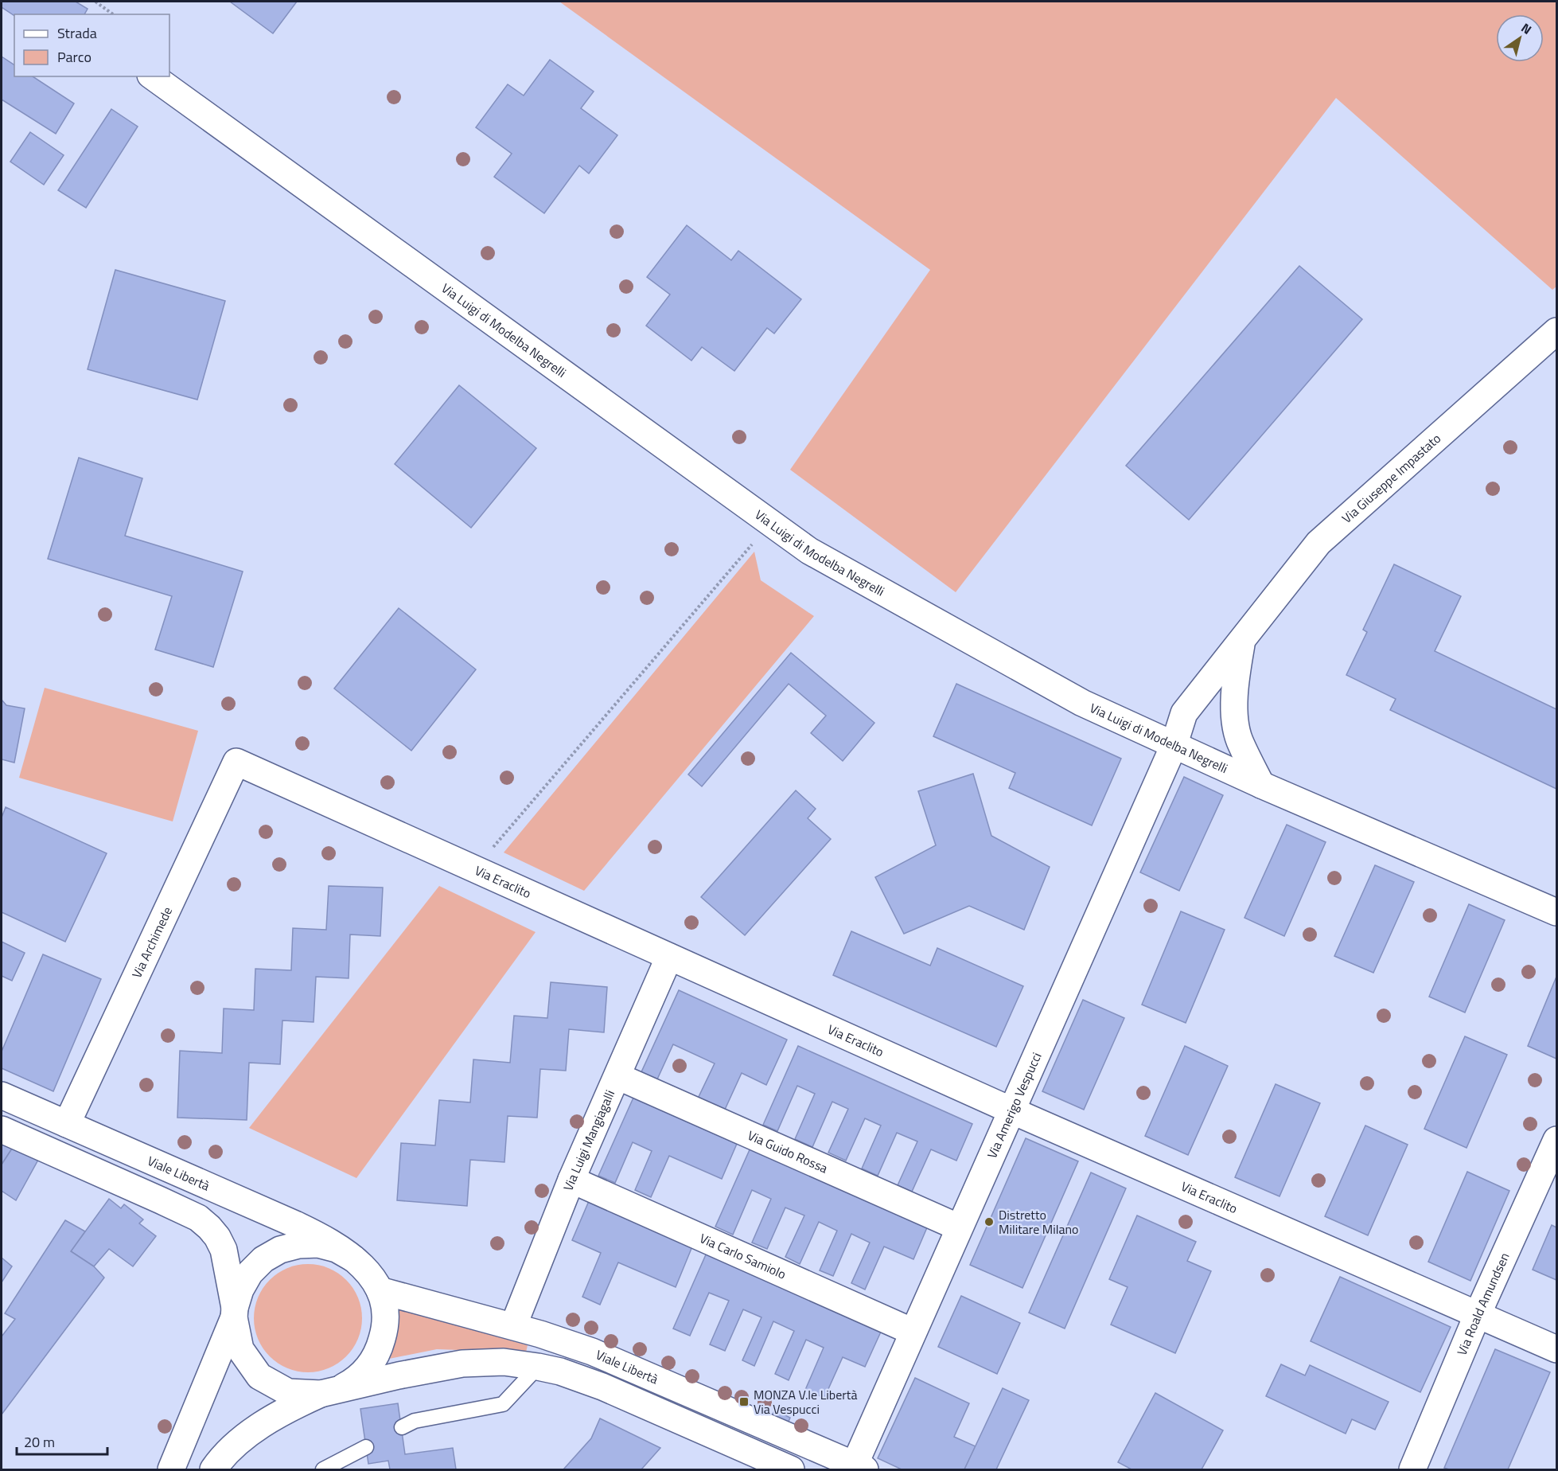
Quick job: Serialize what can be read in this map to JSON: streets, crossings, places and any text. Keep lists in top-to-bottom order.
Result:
{
  "streets": {
    "street": [
      "Via Luigi di Modelba Negrelli",
      "Via Giuseppe Impastato",
      "Via Eraclito",
      "Via Archimede",
      "Via Amerigo Vespucci",
      "Via Luigi Mangiagalli",
      "Via Guido Rossa",
      "Viale Libertà",
      "Via Carlo Samiolo",
      "Via Roald Amundsen"
    ]
  },
  "crossings": [
    ["Via Luigi di Modelba Negrelli", "Via Giuseppe Impastato"],
    ["Via Luigi di Modelba Negrelli", "Via Amerigo Vespucci"],
    ["Via Giuseppe Impastato", "Via Amerigo Vespucci"],
    ["Via Eraclito", "Via Archimede"],
    ["Via Eraclito", "Via Amerigo Vespucci"],
    ["Via Eraclito", "Via Luigi Mangiagalli"],
    ["Via Eraclito", "Via Roald Amundsen"],
    ["Via Archimede", "Viale Libertà"],
    ["Via Amerigo Vespucci", "Via Guido Rossa"],
    ["Via Amerigo Vespucci", "Viale Libertà"],
    ["Via Amerigo Vespucci", "Via Carlo Samiolo"],
    ["Via Luigi Mangiagalli", "Via Guido Rossa"],
    ["Via Luigi Mangiagalli", "Viale Libertà"],
    ["Via Luigi Mangiagalli", "Via Carlo Samiolo"]
  ],
  "places": {
    "other": ["Distretto Militare Milano"],
    "transit": ["MONZA V.le Libertà Via Vespucci"]
  },
  "legend": ["Strada", "Parco"],
  "scale_bar": "20 m",
  "north": "top right"
}
